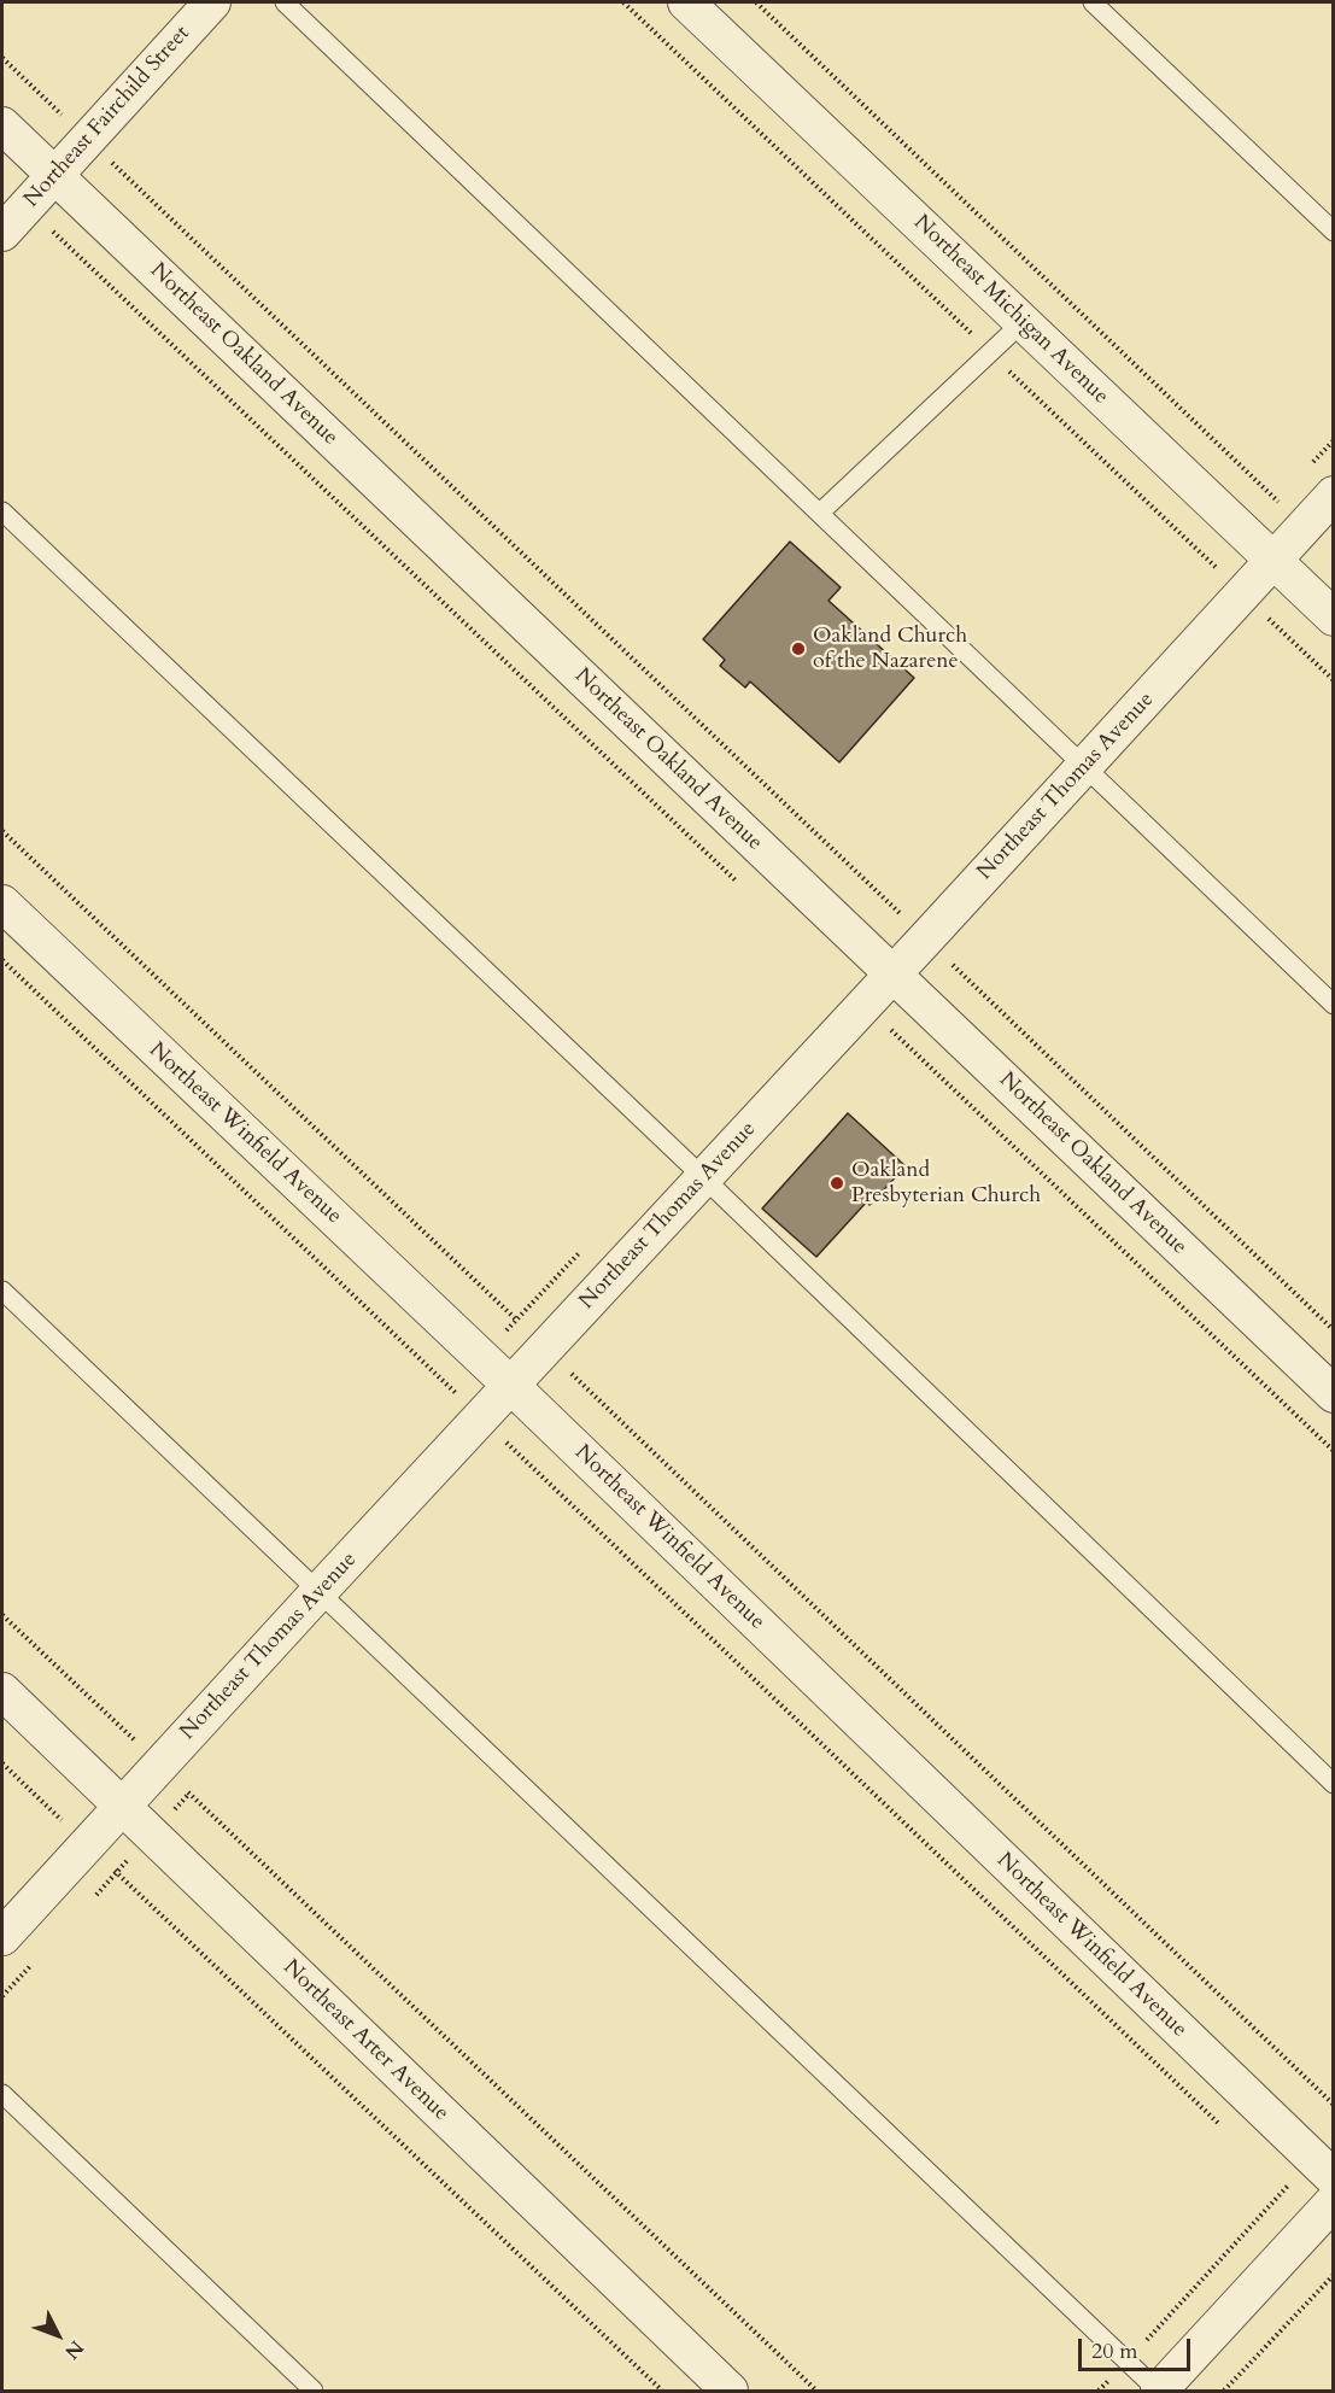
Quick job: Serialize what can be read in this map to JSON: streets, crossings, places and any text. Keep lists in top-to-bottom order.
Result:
{
  "streets": {
    "street": [
      "Northeast Fairchild Street",
      "Northeast Michigan Avenue",
      "Northeast Oakland Avenue",
      "Northeast Thomas Avenue",
      "Northeast Winfield Avenue",
      "Northeast Arter Avenue"
    ]
  },
  "crossings": [
    ["Northeast Fairchild Street", "Northeast Oakland Avenue"],
    ["Northeast Michigan Avenue", "Northeast Thomas Avenue"],
    ["Northeast Oakland Avenue", "Northeast Thomas Avenue"],
    ["Northeast Thomas Avenue", "Northeast Winfield Avenue"],
    ["Northeast Thomas Avenue", "Northeast Arter Avenue"]
  ],
  "places": ["Oakland Church of the Nazarene", "Oakland Presbyterian Church"],
  "scale_bar": "20 m",
  "north": "bottom right"
}
